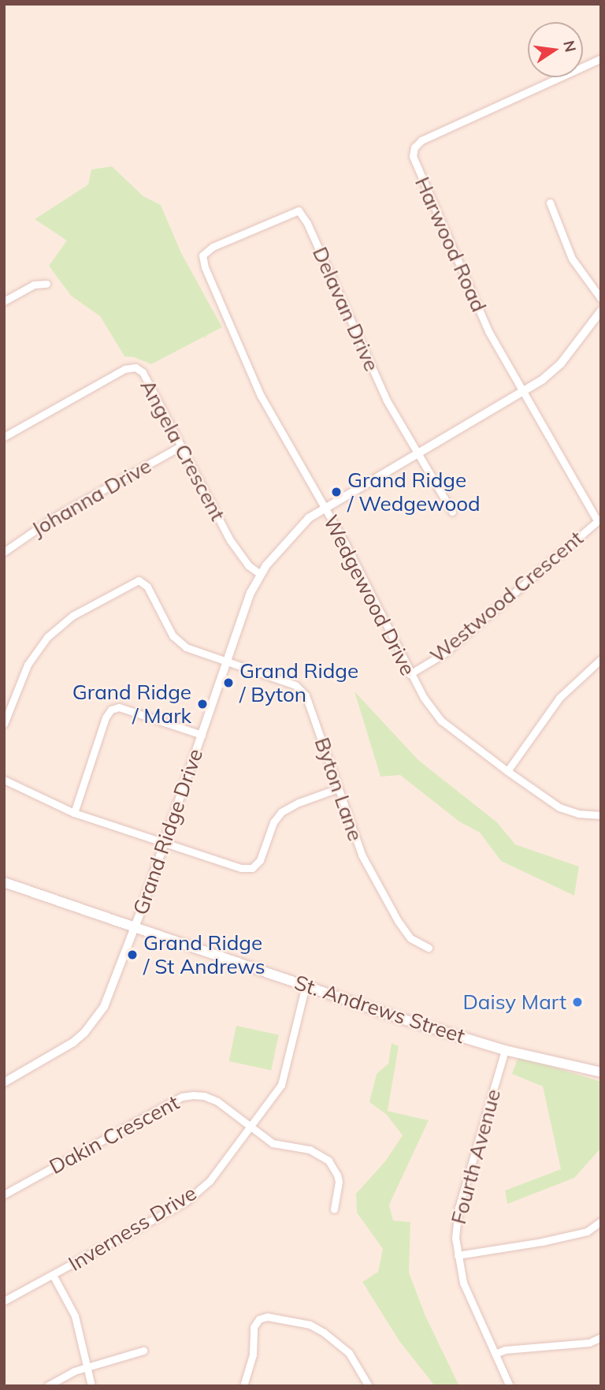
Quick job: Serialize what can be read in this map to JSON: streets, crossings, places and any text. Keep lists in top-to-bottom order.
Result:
{
  "streets": {
    "main road": ["St. Andrews Street"],
    "street": [
      "Harwood Road",
      "Delavan Drive",
      "Angela Crescent",
      "Johanna Drive",
      "Wedgewood Drive",
      "Westwood Crescent",
      "Byton Lane",
      "Grand Ridge Drive",
      "Dakin Crescent",
      "Fourth Avenue",
      "Inverness Drive"
    ]
  },
  "crossings": [
    ["Harwood Road", "Westwood Crescent"],
    ["Harwood Road", "Grand Ridge Drive"],
    ["Delavan Drive", "Wedgewood Drive"],
    ["Delavan Drive", "Grand Ridge Drive"],
    ["Angela Crescent", "Johanna Drive"],
    ["Angela Crescent", "Grand Ridge Drive"],
    ["Wedgewood Drive", "Westwood Crescent"],
    ["Wedgewood Drive", "Grand Ridge Drive"],
    ["Byton Lane", "Grand Ridge Drive"],
    ["Grand Ridge Drive", "St. Andrews Street"],
    ["St. Andrews Street", "Fourth Avenue"],
    ["St. Andrews Street", "Inverness Drive"],
    ["Dakin Crescent", "Inverness Drive"]
  ],
  "places": [
    "Grand Ridge / Wedgewood",
    "Grand Ridge / Byton",
    "Grand Ridge / Mark",
    "Grand Ridge / St Andrews",
    "Daisy Mart"
  ],
  "north": "right"
}
